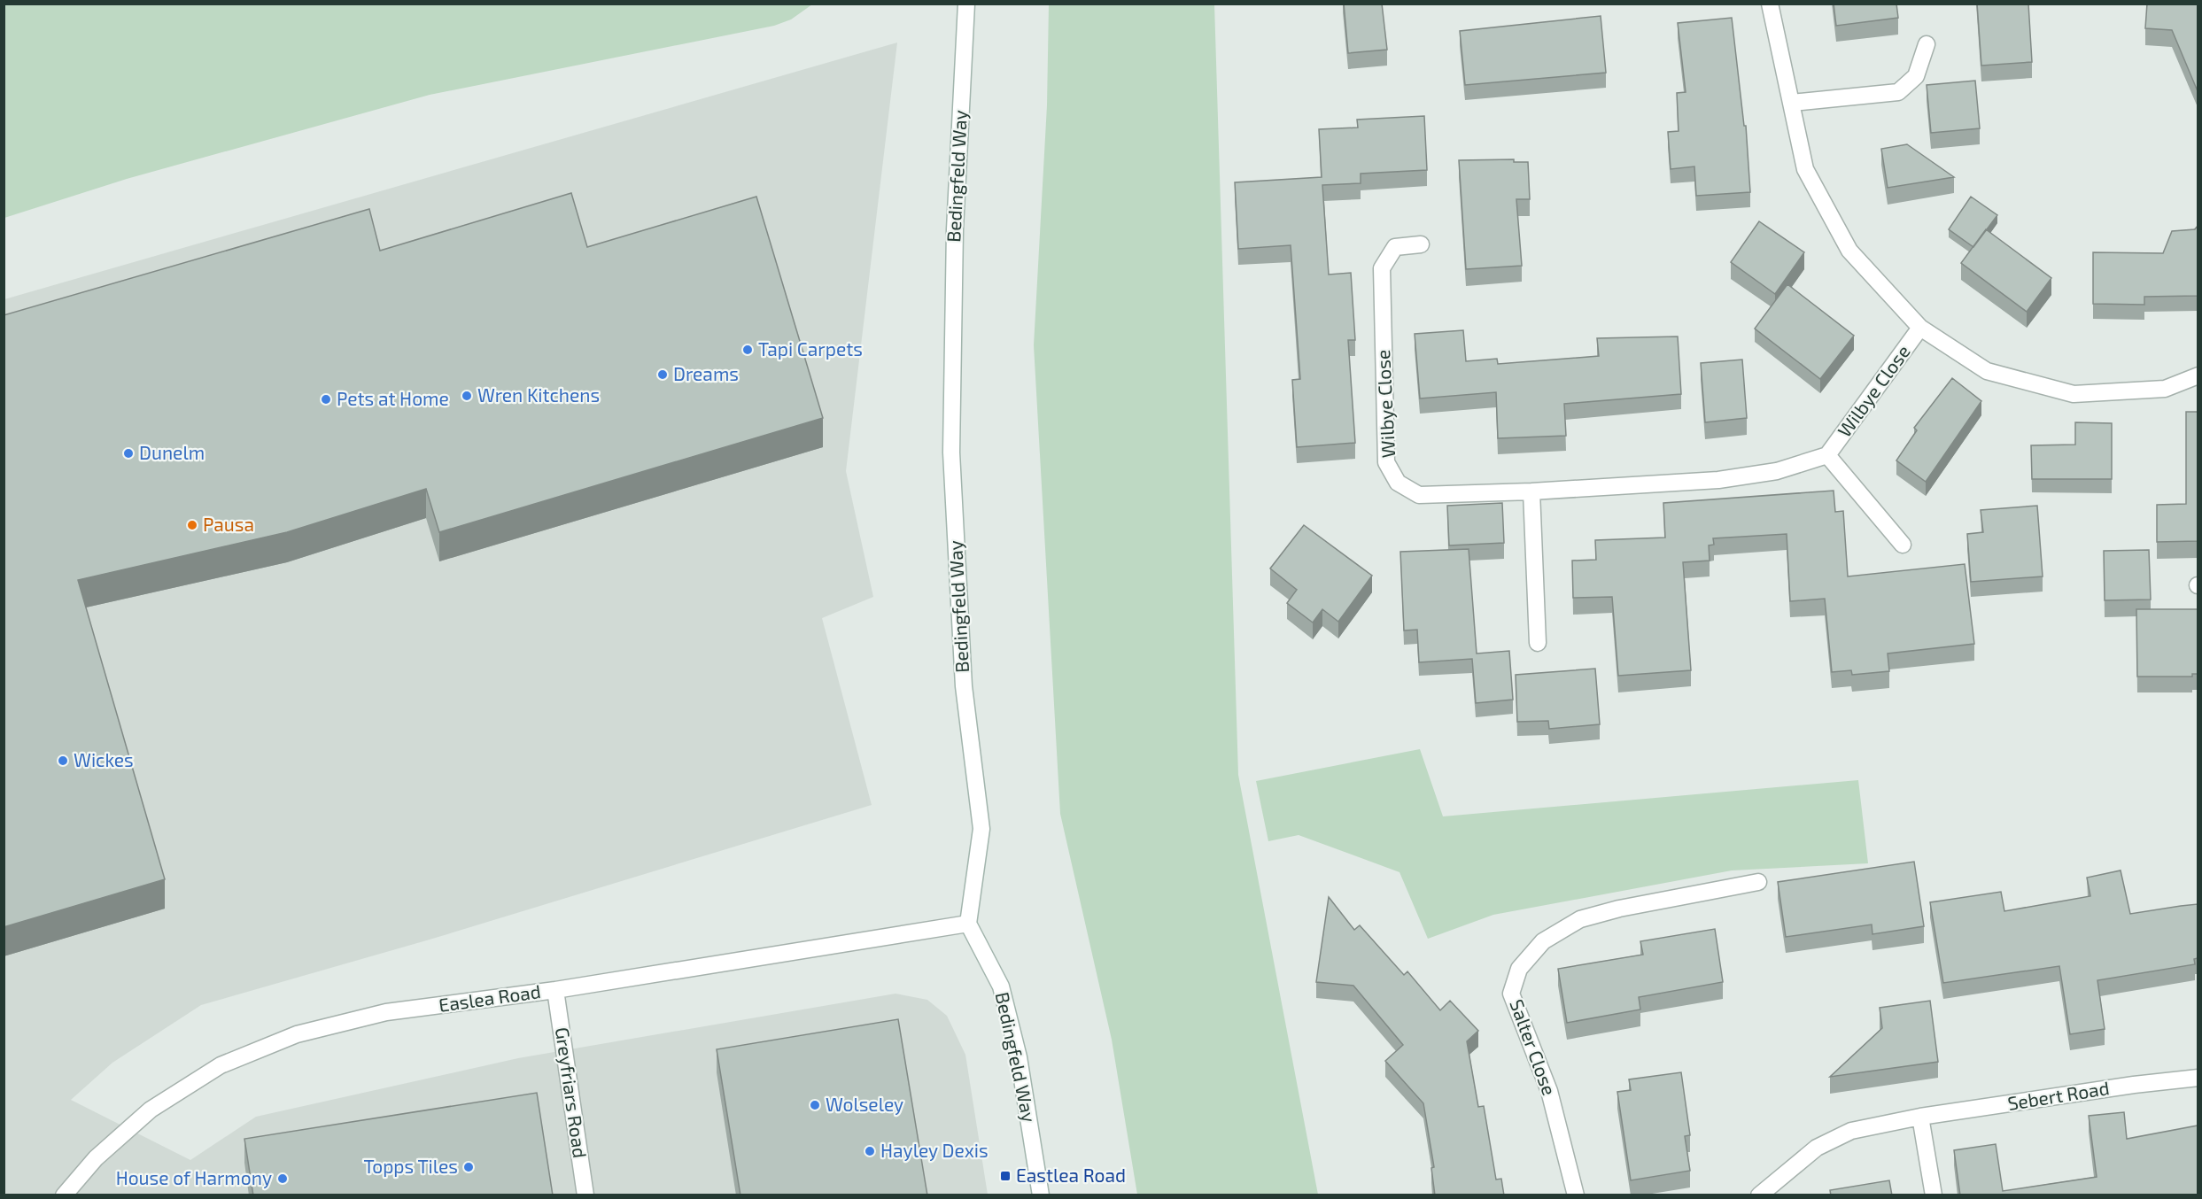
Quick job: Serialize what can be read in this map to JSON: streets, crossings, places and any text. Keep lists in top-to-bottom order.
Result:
{
  "streets": {
    "street": [
      "Bedingfeld Way",
      "Wilbye Close",
      "Easlea Road",
      "Salter Close",
      "Greyfriars Road",
      "Sebert Road"
    ]
  },
  "crossings": [
    ["Bedingfeld Way", "Easlea Road"],
    ["Easlea Road", "Greyfriars Road"]
  ],
  "places": {
    "other": [
      "Tapi Carpets",
      "Dreams",
      "Wren Kitchens",
      "Pets at Home",
      "Dunelm",
      "Pausa",
      "Wickes",
      "Wolseley",
      "Hayley Dexis",
      "Topps Tiles",
      "House of Harmony"
    ],
    "transit": ["Eastlea Road"]
  }
}
